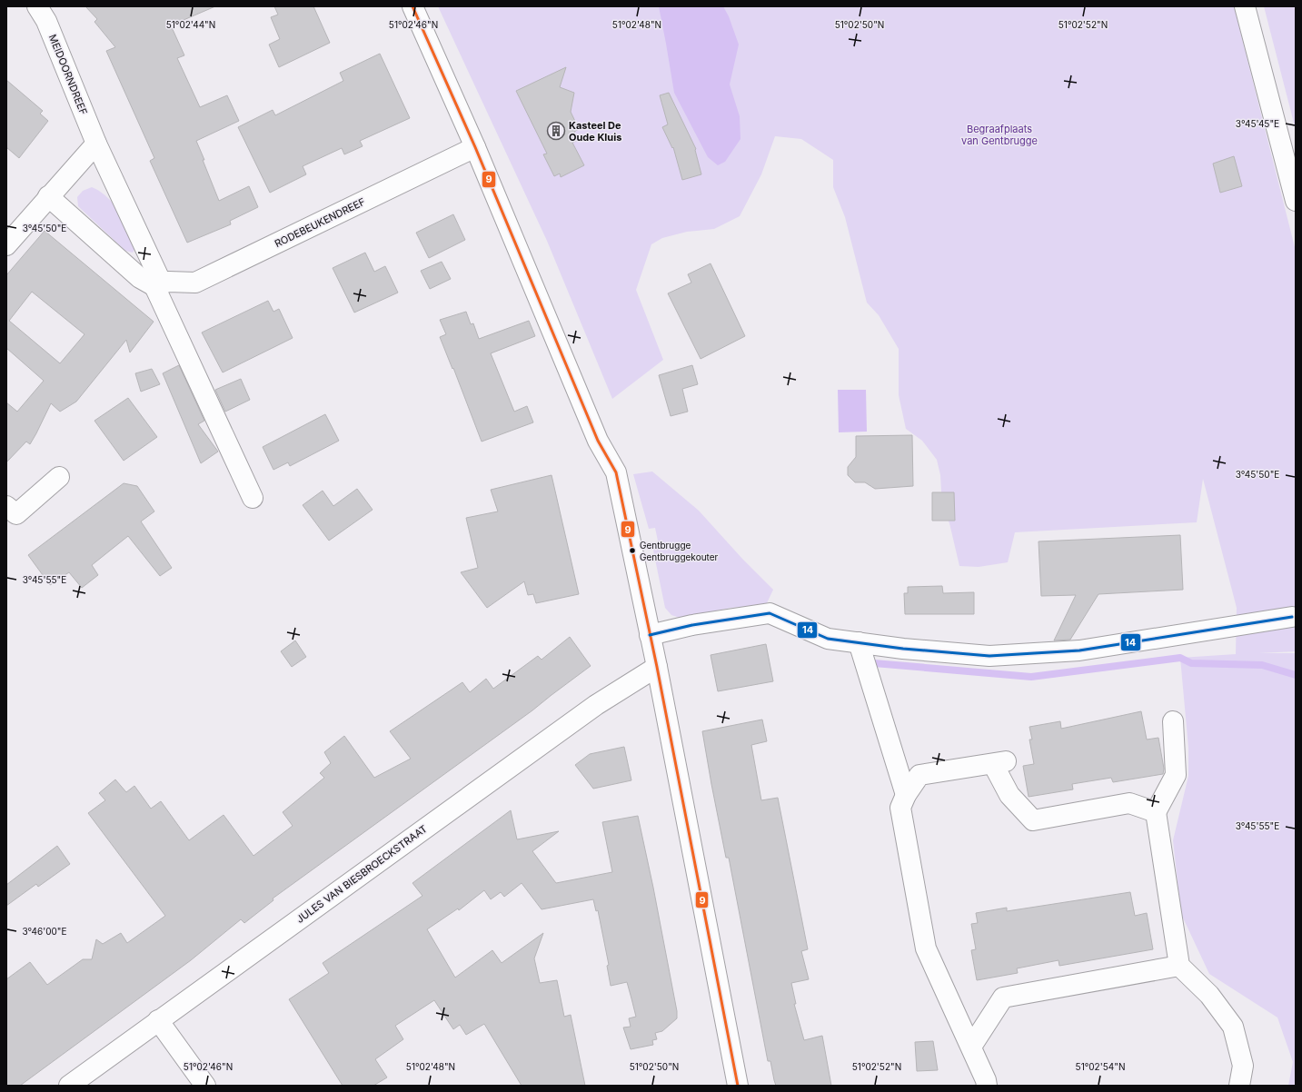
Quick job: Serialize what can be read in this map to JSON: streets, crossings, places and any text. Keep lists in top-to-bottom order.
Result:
{
  "streets": {
    "street": ["MEIDOORNDREEF", "RODEBEUKENDREEF", "JULES VAN BIESBROECKSTRAAT"]
  },
  "parks": ["Begraafplaats van Gentbrugge"],
  "places": {
    "building": ["Kasteel De Oude Kluis"],
    "other": ["Gentbrugge Gentbruggekouter"]
  },
  "lines": ["transit line 9", "transit line 14"],
  "coordinates": [
    "51°02'46\"N",
    "51°02'48\"N",
    "51°02'50\"N",
    "51°02'52\"N",
    "51°02'44\"N",
    "3°45'45\"E",
    "3°45'50\"E",
    "3°45'55\"E",
    "3°46'00\"E",
    "51°02'54\"N"
  ]
}
